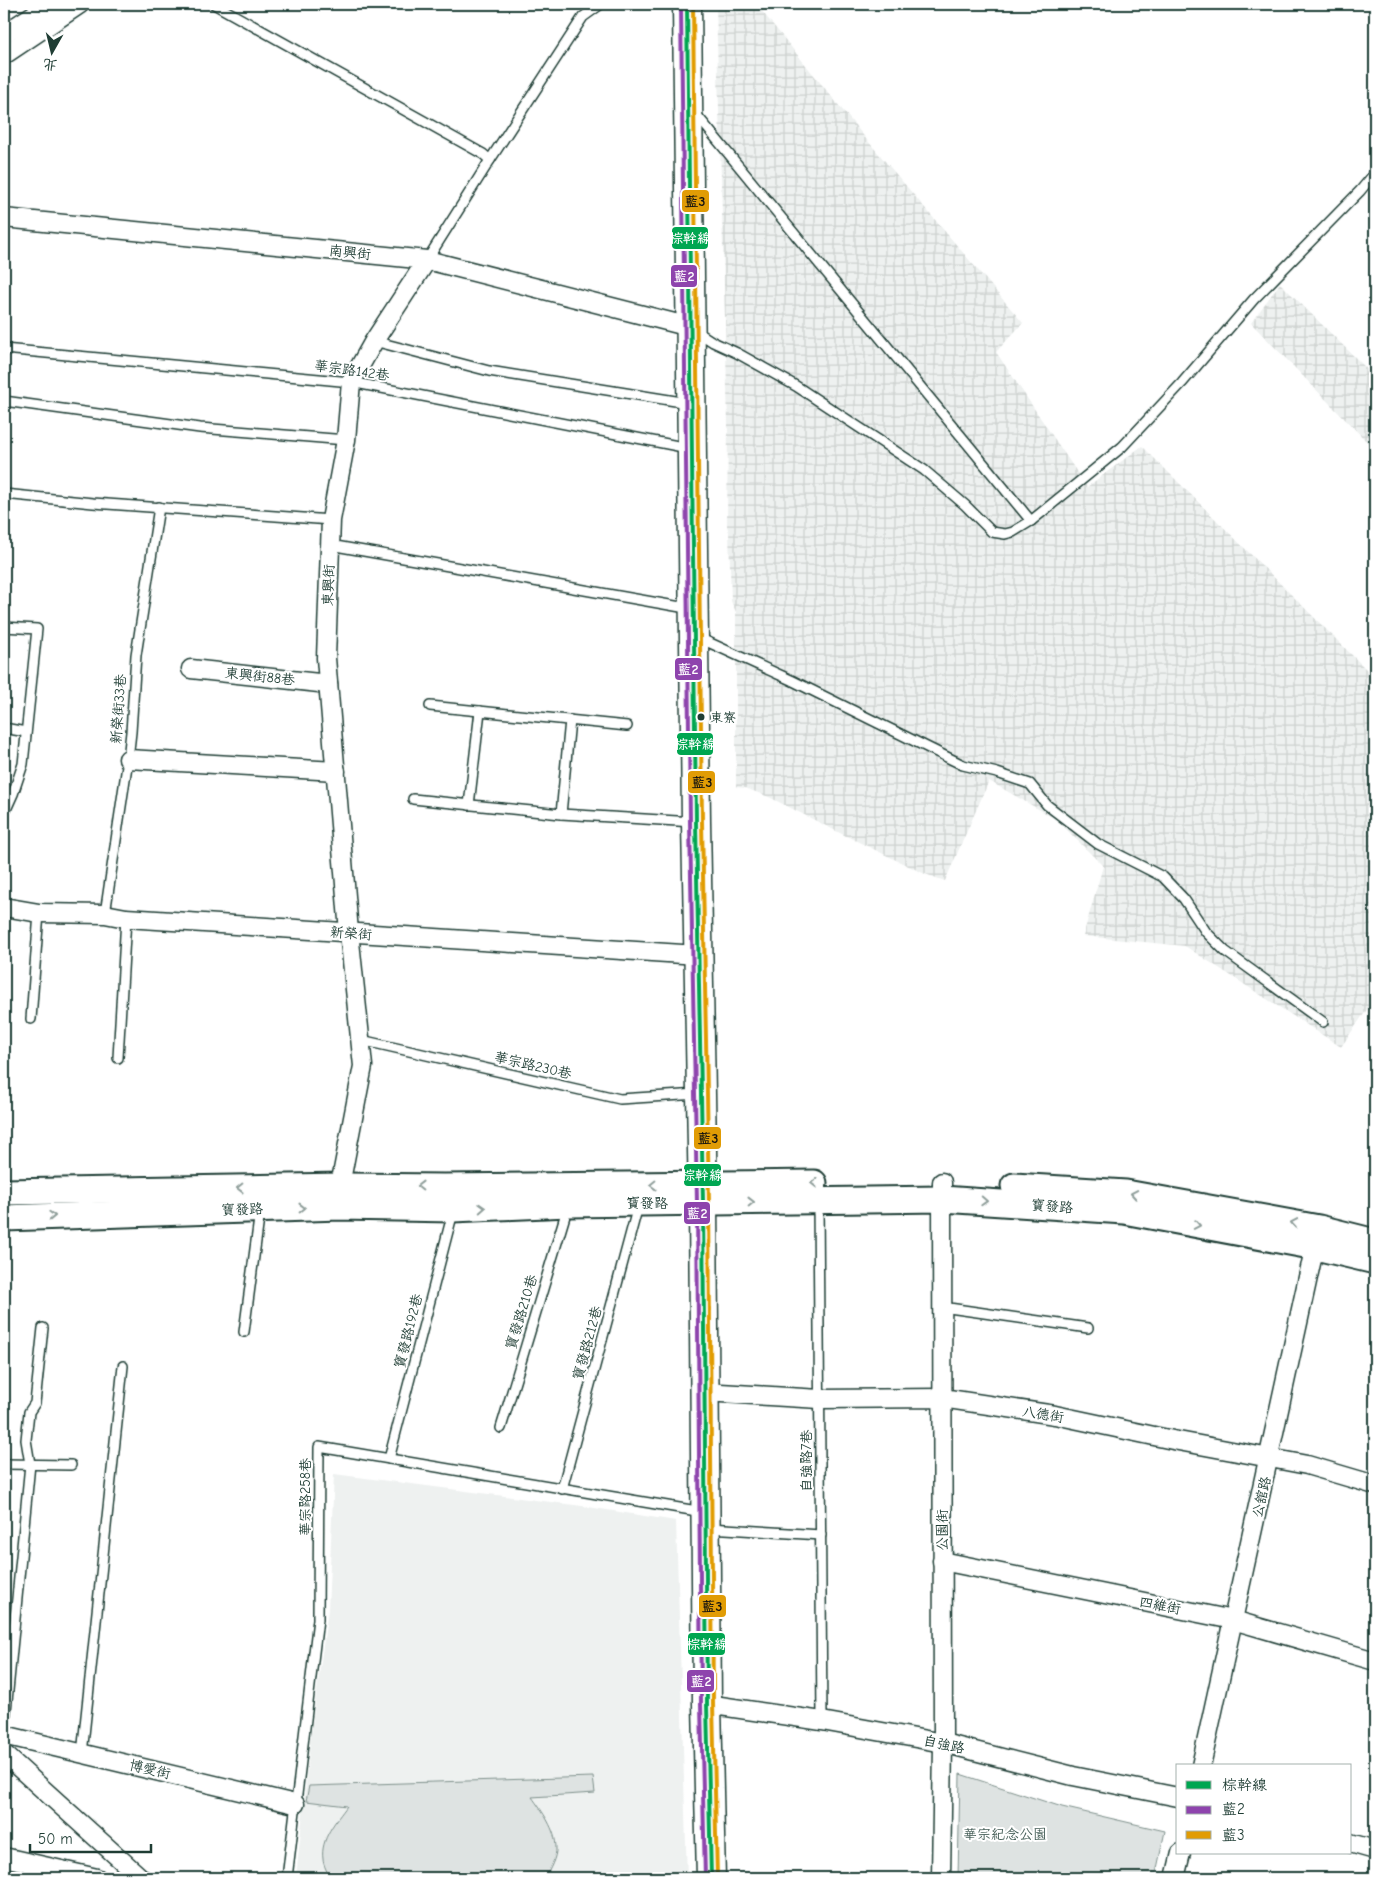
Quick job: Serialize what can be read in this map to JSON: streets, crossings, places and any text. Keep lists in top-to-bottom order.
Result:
{
  "streets": {
    "main road": ["寶發路"],
    "street": [
      "南興街",
      "東興街",
      "東興街88巷",
      "新榮街",
      "八德街",
      "公舘路",
      "公園街",
      "四維街",
      "自強路",
      "博愛街"
    ],
    "lane": [
      "華宗路142巷",
      "新榮街33巷",
      "華宗路230巷",
      "寶發路210巷",
      "寶發路192巷",
      "寶發路212巷",
      "自強路7巷",
      "華宗路258巷"
    ]
  },
  "crossings": [
    ["南興街", "東興街"],
    ["華宗路142巷", "東興街"],
    ["東興街", "東興街88巷"],
    ["東興街", "新榮街"],
    ["東興街", "華宗路230巷"],
    ["東興街", "寶發路"],
    ["新榮街33巷", "新榮街"],
    ["寶發路", "寶發路210巷"],
    ["寶發路", "寶發路192巷"],
    ["寶發路", "寶發路212巷"],
    ["寶發路", "自強路7巷"],
    ["寶發路", "公舘路"],
    ["寶發路", "公園街"],
    ["寶發路192巷", "華宗路258巷"],
    ["寶發路212巷", "華宗路258巷"],
    ["八德街", "自強路7巷"],
    ["八德街", "公舘路"],
    ["八德街", "公園街"],
    ["自強路7巷", "華宗路258巷"],
    ["自強路7巷", "自強路"],
    ["華宗路258巷", "博愛街"],
    ["公舘路", "四維街"],
    ["公園街", "四維街"],
    ["公園街", "自強路"]
  ],
  "parks": ["華宗紀念公園"],
  "places": ["東寮"],
  "lines": ["transit line 棕幹線", "transit line 藍2", "transit line 藍3"],
  "legend": ["棕幹線", "藍2", "藍3"],
  "scale_bar": "50 m",
  "north": "bottom"
}
